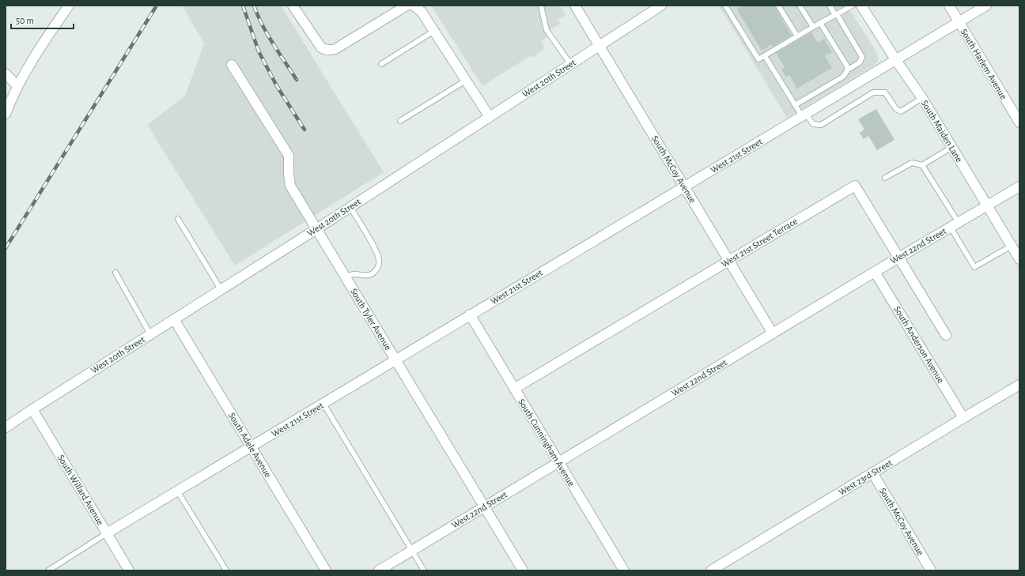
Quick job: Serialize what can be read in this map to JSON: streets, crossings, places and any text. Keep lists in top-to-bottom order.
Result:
{
  "streets": {
    "street": [
      "South Harlem Avenue",
      "West 20th Street",
      "South Maiden Lane",
      "West 21st Street",
      "South McCoy Avenue",
      "West 21st Street Terrace",
      "West 22nd Street",
      "South Tyler Avenue",
      "South Anderson Avenue",
      "South Cunningham Avenue",
      "South Adele Avenue",
      "West 23rd Street",
      "South Willard Avenue"
    ]
  },
  "crossings": [
    ["South Harlem Avenue", "West 21st Street"],
    ["West 20th Street", "South McCoy Avenue"],
    ["West 20th Street", "South Tyler Avenue"],
    ["West 20th Street", "South Adele Avenue"],
    ["West 20th Street", "South Willard Avenue"],
    ["South Maiden Lane", "West 21st Street"],
    ["South Maiden Lane", "West 22nd Street"],
    ["West 21st Street", "South McCoy Avenue"],
    ["West 21st Street", "South Tyler Avenue"],
    ["West 21st Street", "South Cunningham Avenue"],
    ["West 21st Street", "South Adele Avenue"],
    ["West 21st Street", "South Willard Avenue"],
    ["South McCoy Avenue", "West 21st Street Terrace"],
    ["South McCoy Avenue", "West 22nd Street"],
    ["South McCoy Avenue", "West 23rd Street"],
    ["West 21st Street Terrace", "West 22nd Street"],
    ["West 21st Street Terrace", "South Cunningham Avenue"],
    ["West 22nd Street", "South Tyler Avenue"],
    ["West 22nd Street", "South Anderson Avenue"],
    ["West 22nd Street", "South Cunningham Avenue"],
    ["South Anderson Avenue", "West 23rd Street"]
  ],
  "scale_bar": "50 m"
}
